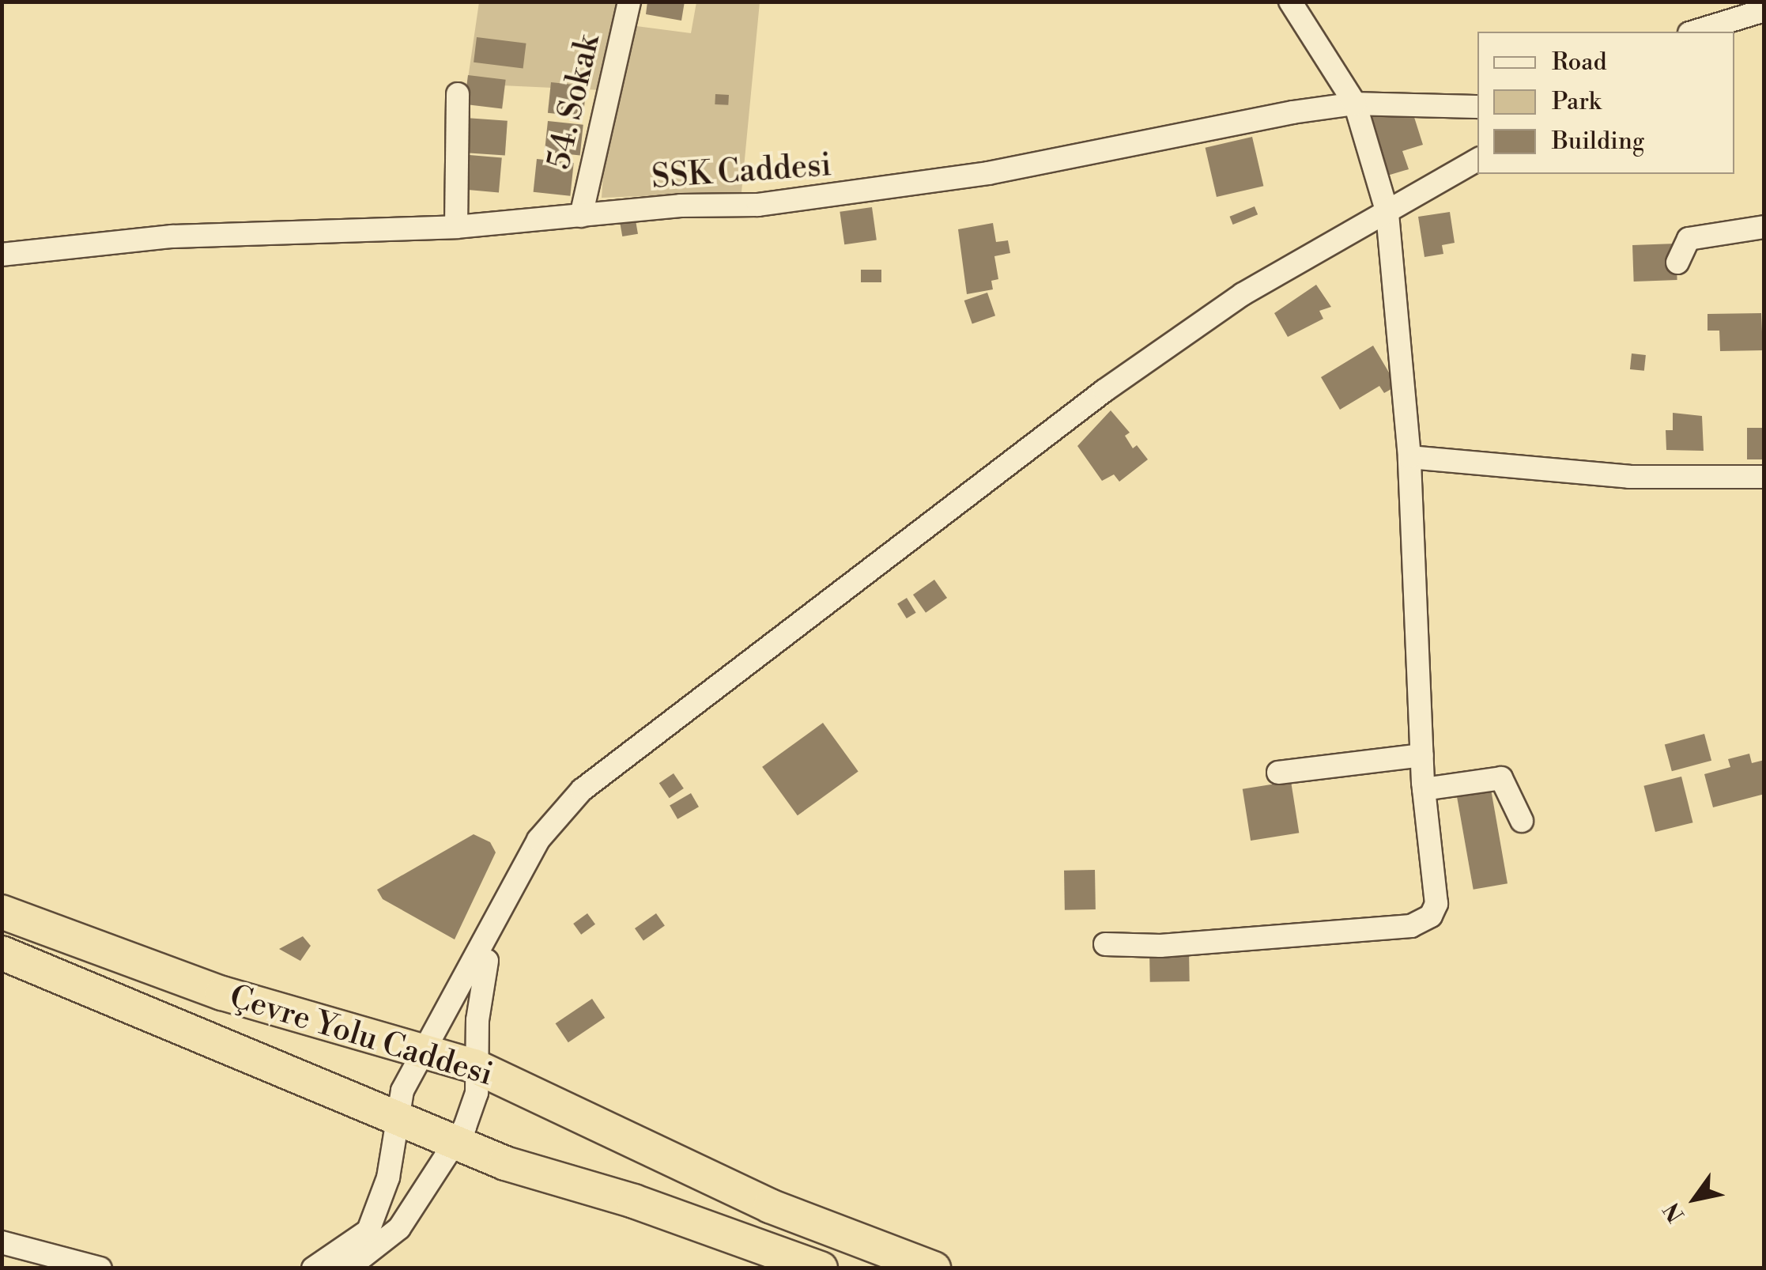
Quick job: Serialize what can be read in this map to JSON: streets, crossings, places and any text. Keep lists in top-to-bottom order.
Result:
{
  "streets": {
    "highway": ["Çevre Yolu Caddesi"],
    "street": ["54. Sokak", "SSK Caddesi"]
  },
  "crossings": [
    ["54. Sokak", "SSK Caddesi"]
  ],
  "legend": ["Road", "Park", "Building"],
  "north": "bottom left"
}
